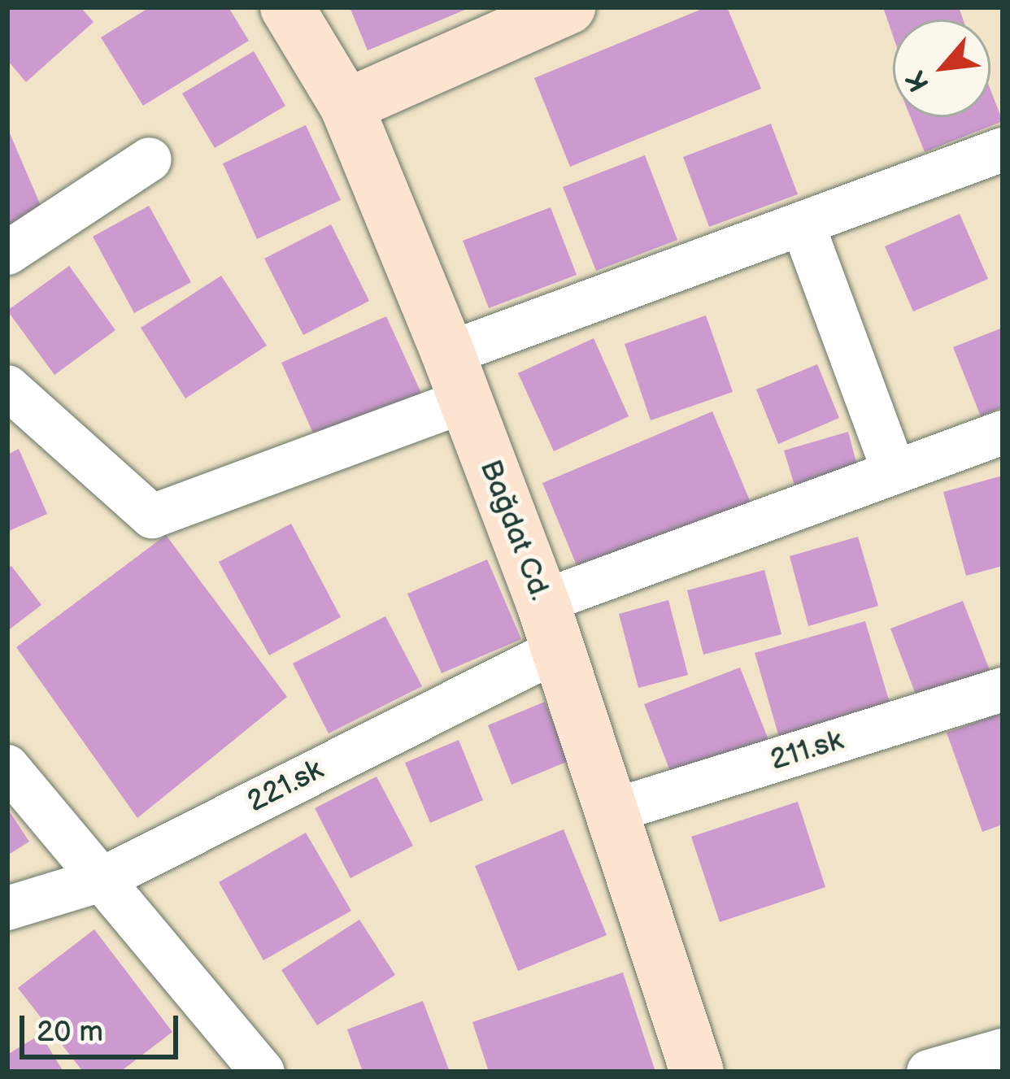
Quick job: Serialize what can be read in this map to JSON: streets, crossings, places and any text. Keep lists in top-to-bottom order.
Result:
{
  "streets": {
    "main road": ["Bağdat Cd."],
    "street": ["211.sk", "221.sk"]
  },
  "crossings": [
    ["Bağdat Cd.", "211.sk"],
    ["Bağdat Cd.", "221.sk"]
  ],
  "scale_bar": "20 m",
  "north": "bottom left"
}
